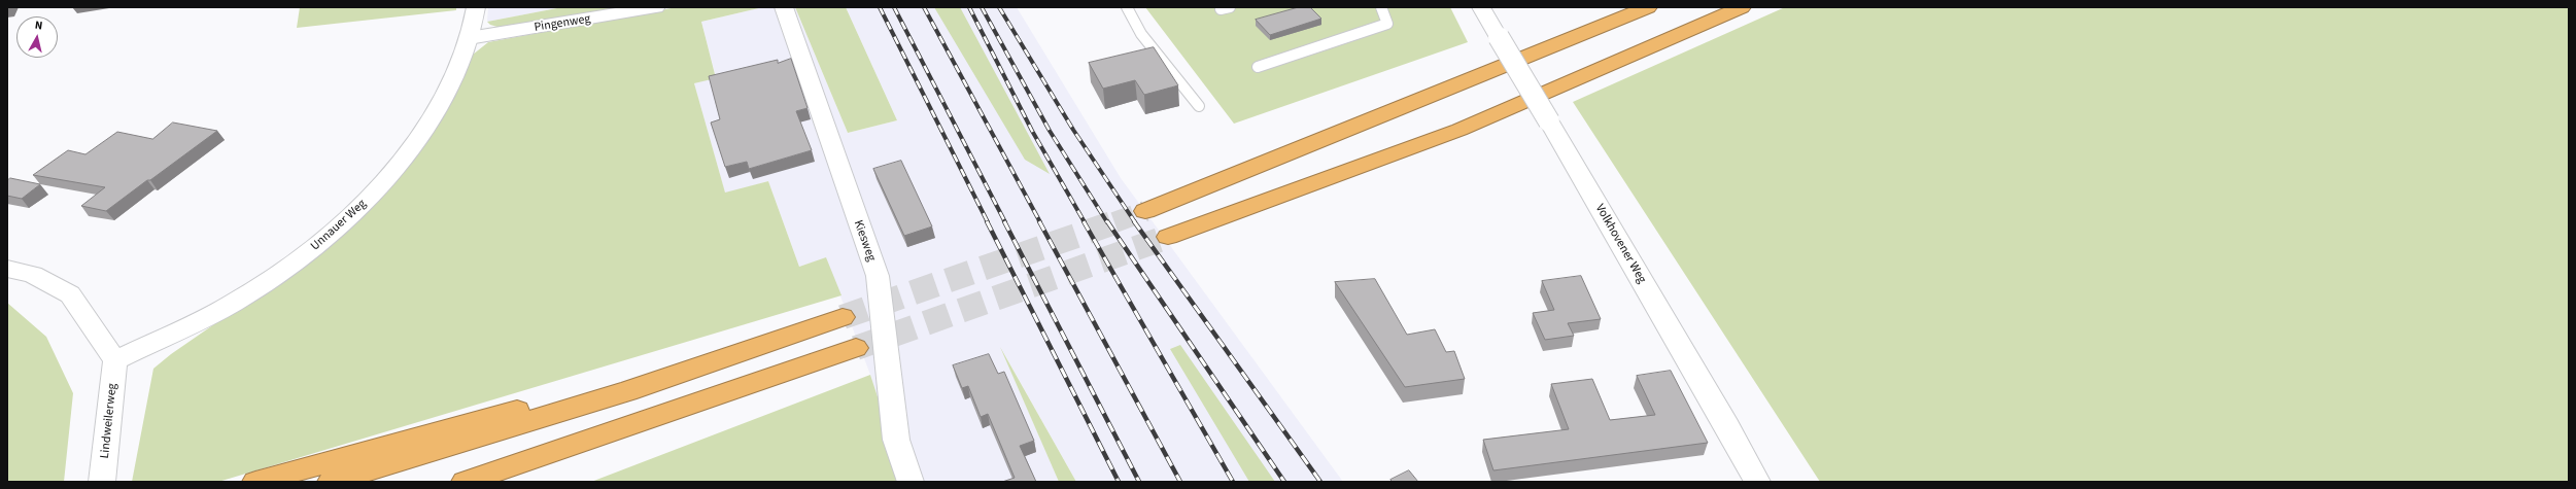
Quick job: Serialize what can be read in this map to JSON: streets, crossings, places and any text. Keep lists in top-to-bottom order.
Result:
{
  "streets": {
    "street": [
      "Pingenweg",
      "Unnauer Weg",
      "Kiesweg",
      "Volkhovener Weg",
      "Lindweilerweg"
    ]
  },
  "crossings": [
    ["Pingenweg", "Unnauer Weg"],
    ["Unnauer Weg", "Lindweilerweg"]
  ],
  "north": "top"
}
